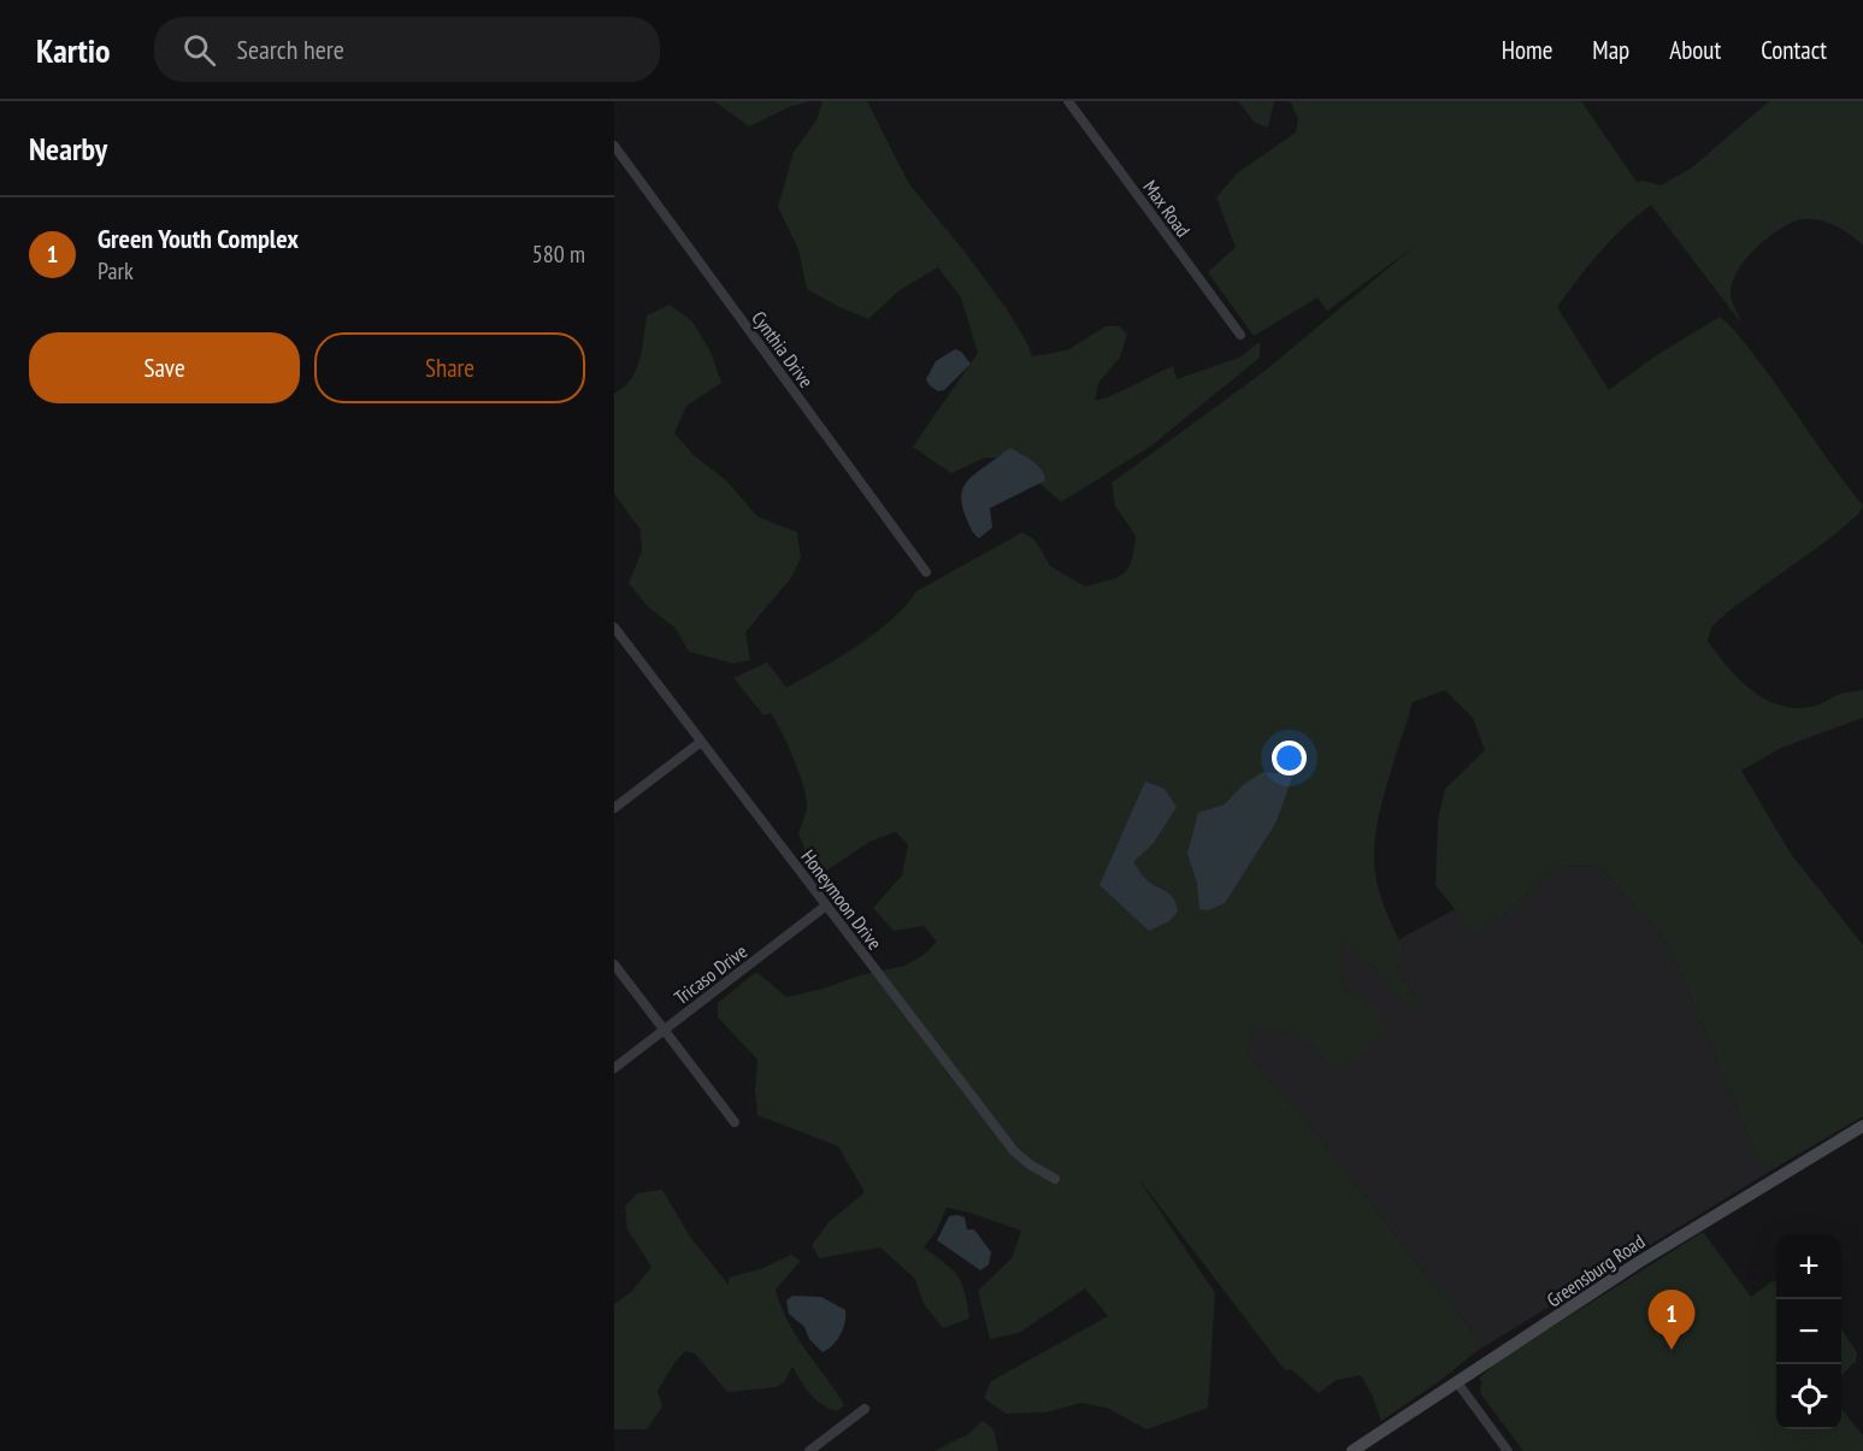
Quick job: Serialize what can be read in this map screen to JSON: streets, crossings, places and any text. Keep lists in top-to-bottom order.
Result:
{
  "streets": {
    "main road": ["Greensburg Road"],
    "street": [
      "Max Road",
      "Cynthia Drive",
      "Honeymoon Drive",
      "Tricaso Drive"
    ]
  },
  "crossings": [
    ["Honeymoon Drive", "Tricaso Drive"]
  ],
  "page": {
    "header": "Kartio",
    "search": "Search here",
    "nav": [
      "Home",
      "Map",
      "About",
      "Contact"
    ],
    "heading": "Nearby",
    "list": [
      {
        "mark": "1",
        "name": "Green Youth Complex",
        "note": "Park",
        "value": "580 m"
      }
    ],
    "buttons": ["Save", "Share"],
    "map_buttons": ["+", "−"],
    "pins": "1"
  }
}
